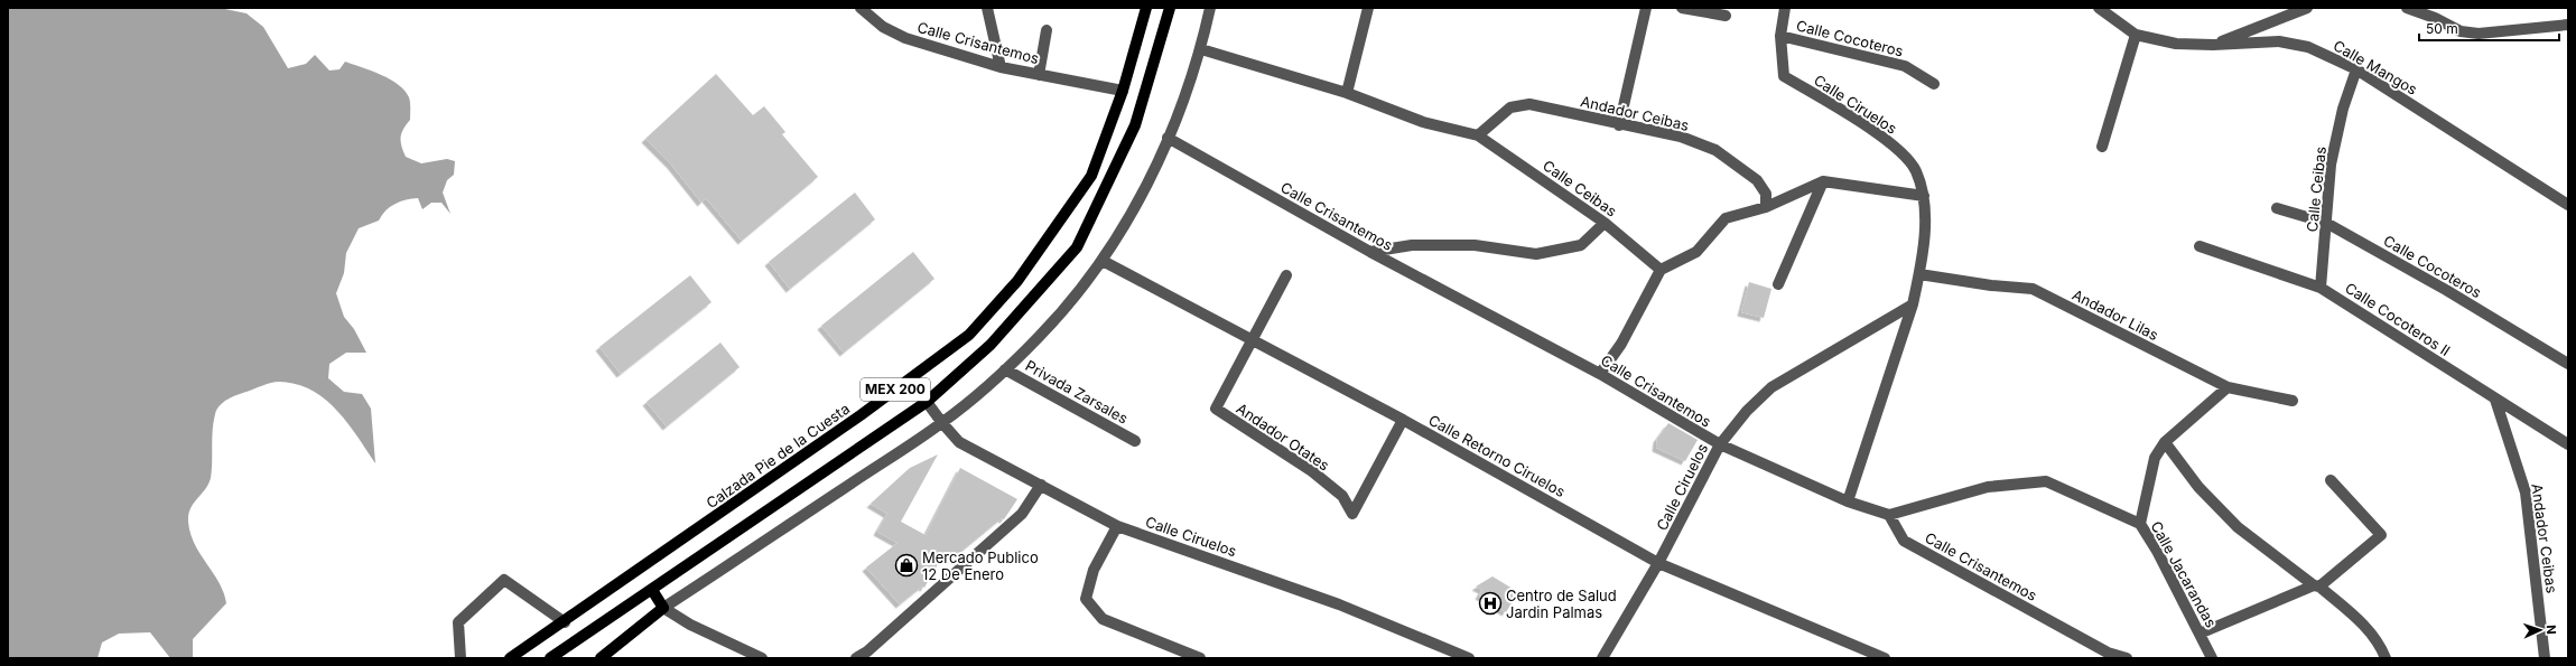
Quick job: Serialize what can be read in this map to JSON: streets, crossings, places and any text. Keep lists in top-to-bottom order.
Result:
{
  "streets": {
    "main road": ["MEX 200", "Calzada Pie de la Cuesta"],
    "street": [
      "Calle Cocoteros",
      "Calle Crisantemos",
      "Calle Mangos",
      "Calle Ciruelos",
      "Andador Ceibas",
      "Calle Ceibas",
      "Andador Lilas",
      "Calle Cocoteros II",
      "Privada Zarsales",
      "Andador Otates",
      "Calle Retorno Ciruelos",
      "Calle Jacarandas"
    ]
  },
  "crossings": [
    ["Calle Cocoteros", "Calle Ciruelos"],
    ["Calle Cocoteros", "Calle Ceibas"],
    ["Calle Crisantemos", "Calle Ciruelos"],
    ["Calle Crisantemos", "Calzada Pie de la Cuesta"],
    ["Calle Crisantemos", "Calle Jacarandas"],
    ["Calle Mangos", "Calle Ceibas"],
    ["Calle Ciruelos", "Andador Lilas"],
    ["Calle Ciruelos", "MEX 200"],
    ["Calle Ciruelos", "Calle Retorno Ciruelos"],
    ["Andador Ceibas", "Calle Ceibas"],
    ["Andador Ceibas", "Calle Cocoteros II"],
    ["Calle Ceibas", "Calle Cocoteros II"],
    ["Andador Otates", "Calle Retorno Ciruelos"]
  ],
  "places": {
    "shop": ["Mercado Publico 12 De Enero"],
    "hospital": ["Centro de Salud Jardin Palmas"]
  },
  "scale_bar": "50 m",
  "north": "right"
}
